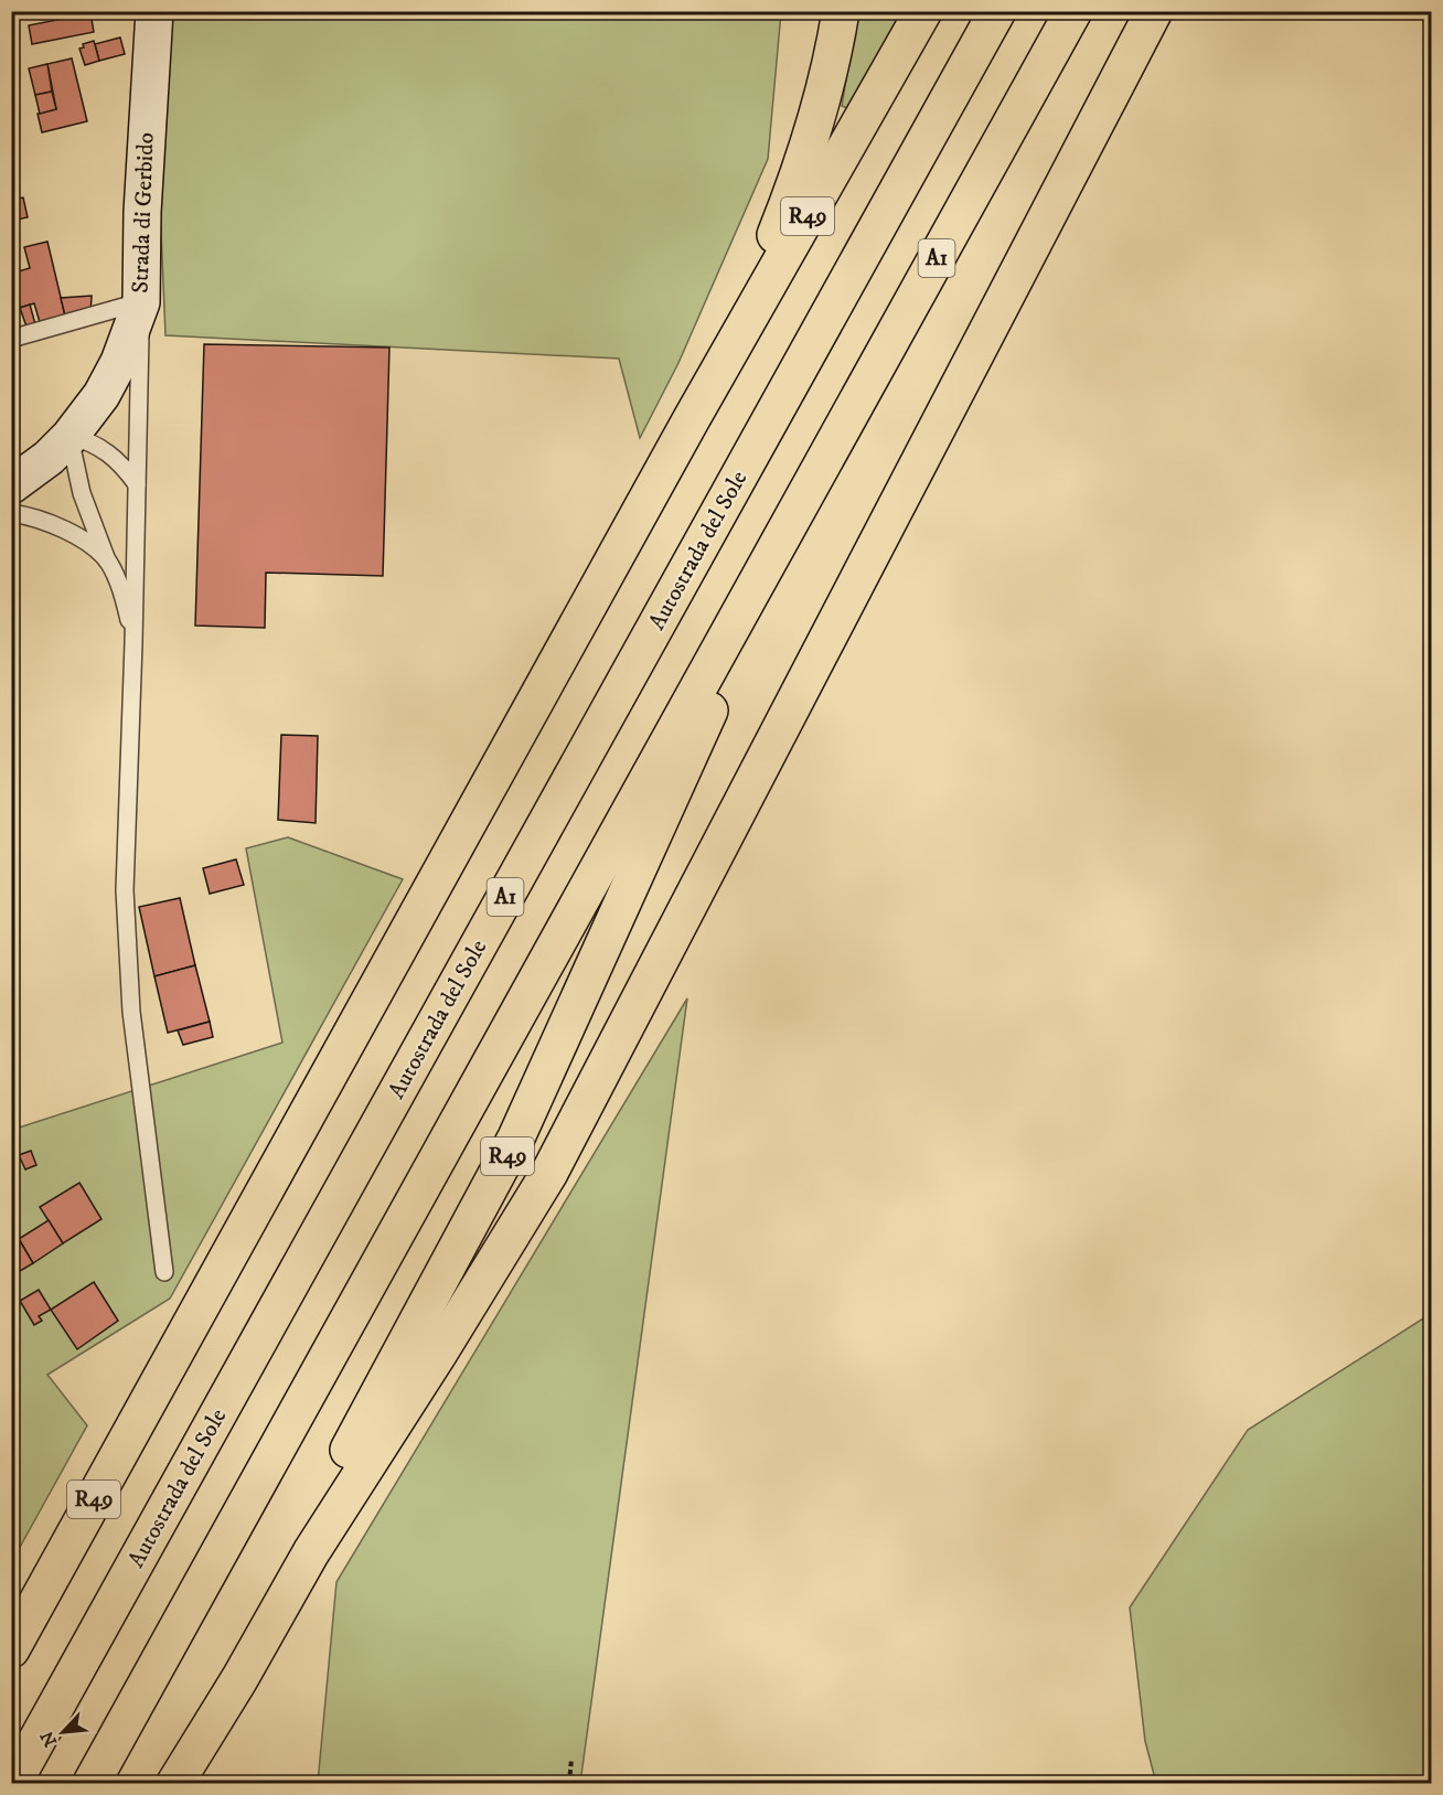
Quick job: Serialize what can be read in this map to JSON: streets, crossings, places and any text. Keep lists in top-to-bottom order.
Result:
{
  "streets": {
    "highway": ["R49", "A1", "Autostrada del Sole"],
    "street": ["Strada di Gerbido"]
  },
  "crossings": [
    ["R49", "A1"]
  ],
  "north": "bottom left"
}
